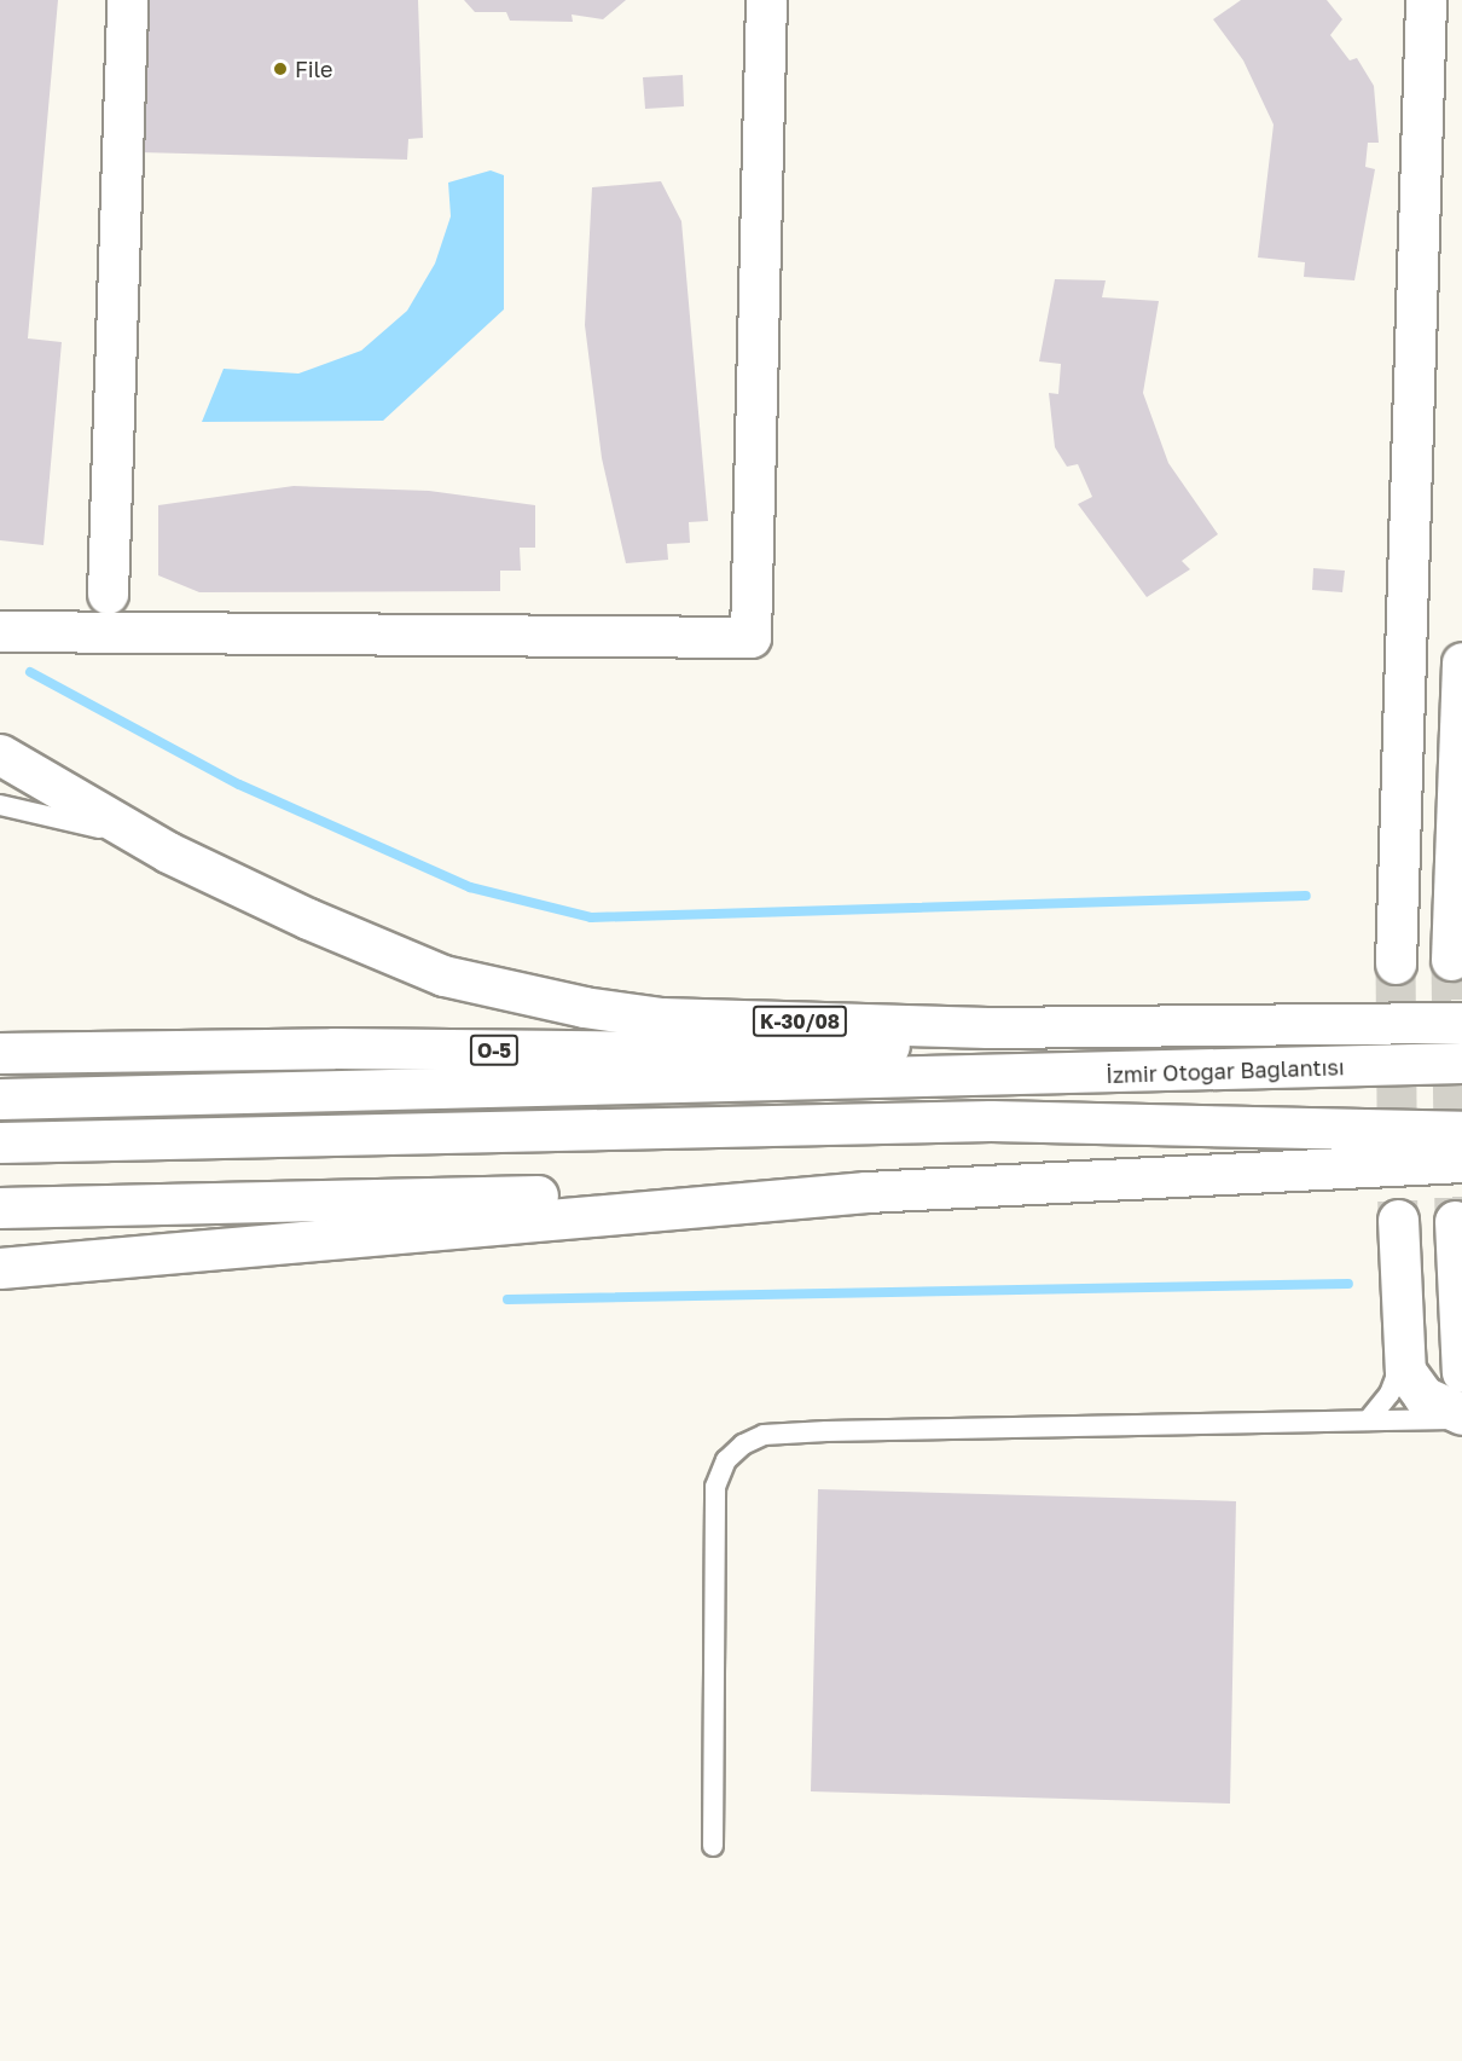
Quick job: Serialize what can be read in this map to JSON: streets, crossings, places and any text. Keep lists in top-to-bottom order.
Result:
{
  "streets": {
    "main road": ["K-30/08", "O-5", "İzmir Otogar Bağlantısı"]
  },
  "crossings": [
    ["K-30/08", "O-5"]
  ],
  "places": ["File"]
}
